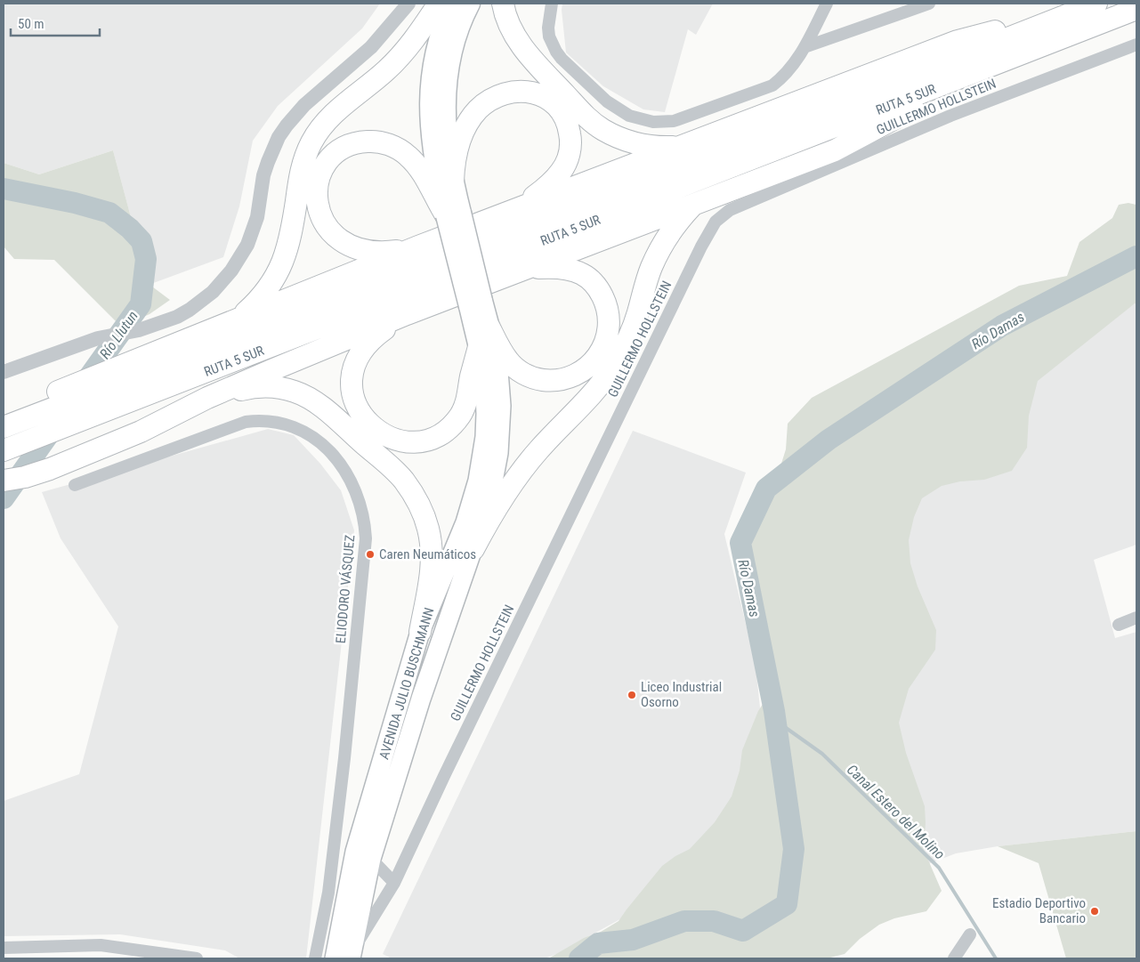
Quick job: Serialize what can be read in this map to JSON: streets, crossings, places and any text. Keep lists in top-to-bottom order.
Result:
{
  "streets": {
    "highway": ["RUTA 5 SUR", "AVENIDA JULIO BUSCHMANN"],
    "street": ["GUILLERMO HOLLSTEIN", "ELIODORO VÁSQUEZ"]
  },
  "crossings": [
    ["GUILLERMO HOLLSTEIN", "AVENIDA JULIO BUSCHMANN"]
  ],
  "water": ["Río Damas", "Río Llutun", "Canal Estero del Molino"],
  "places": ["Caren Neumáticos", "Liceo Industrial Osorno", "Estadio Deportivo Bancario"],
  "scale_bar": "50 m"
}
